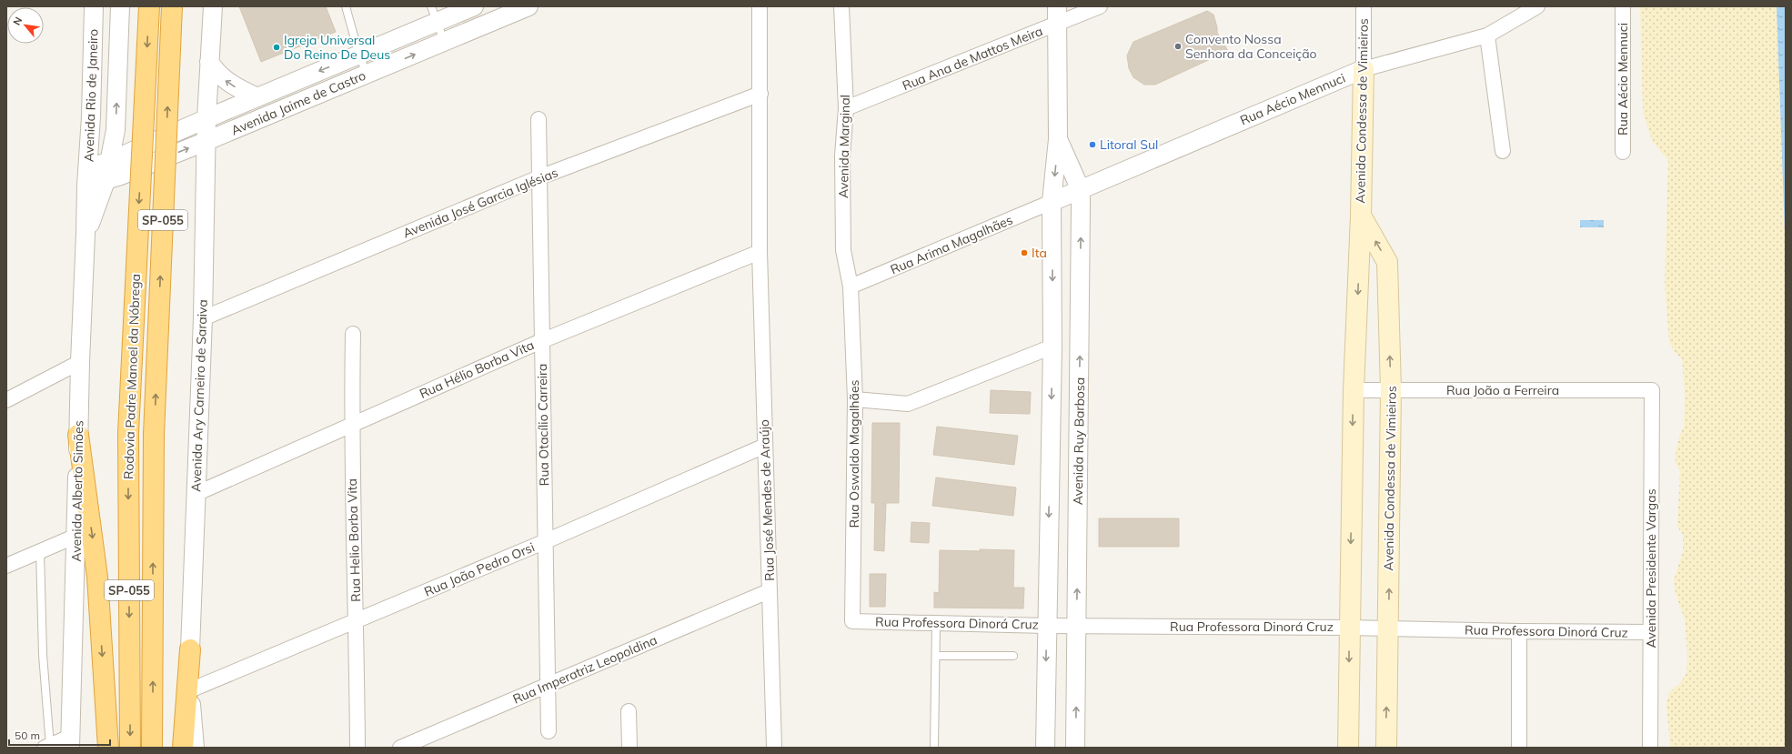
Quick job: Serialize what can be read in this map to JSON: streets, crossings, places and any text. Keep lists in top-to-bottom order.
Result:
{
  "streets": {
    "highway": ["SP-055", "Rodovia Padre Manoel da Nóbrega"],
    "main road": ["Avenida Condessa de Vimieiros"],
    "street": [
      "Rua Ana de Mattos Meira",
      "Rua Aécio Mennuci",
      "Avenida Rio de Janeiro",
      "Avenida Jaime de Castro",
      "Avenida Marginal",
      "Avenida José Garcia Iglésias",
      "Rua Arima Magalhães",
      "Rua Hélio Borba Vita",
      "Rua João a Ferreira",
      "Avenida Ary Carneiro de Saraiva",
      "Rua Otacílio Carreira",
      "Avenida Ruy Barbosa",
      "Rua Oswaldo Magalhães",
      "Avenida Alberto Simões",
      "Rua José Mendes de Araújo",
      "Rua Helio Borba Vita",
      "Avenida Presidente Vargas",
      "Rua João Pedro Orsi",
      "Rua Professora Dinorá Cruz",
      "Rua Imperatriz Leopoldina"
    ]
  },
  "crossings": [
    ["Rua Ana de Mattos Meira", "Avenida Marginal"],
    ["Rua Ana de Mattos Meira", "Avenida Ruy Barbosa"],
    ["Rua Aécio Mennuci", "Avenida Condessa de Vimieiros"],
    ["Rua Aécio Mennuci", "Rua Arima Magalhães"],
    ["Rua Aécio Mennuci", "Avenida Ruy Barbosa"],
    ["Avenida Rio de Janeiro", "Avenida Jaime de Castro"],
    ["Avenida Rio de Janeiro", "Avenida Alberto Simões"],
    ["Avenida Jaime de Castro", "Avenida Ary Carneiro de Saraiva"],
    ["Avenida Jaime de Castro", "Avenida Alberto Simões"],
    ["Avenida Condessa de Vimieiros", "Rua João a Ferreira"],
    ["Avenida Condessa de Vimieiros", "Rua Professora Dinorá Cruz"],
    ["Avenida Marginal", "Rua Arima Magalhães"],
    ["Avenida Marginal", "Rua Oswaldo Magalhães"],
    ["Avenida José Garcia Iglésias", "Avenida Ary Carneiro de Saraiva"],
    ["Avenida José Garcia Iglésias", "Rua Otacílio Carreira"],
    ["Avenida José Garcia Iglésias", "Rua José Mendes de Araújo"],
    ["Rua Arima Magalhães", "Avenida Ruy Barbosa"],
    ["Rua Arima Magalhães", "Rua Oswaldo Magalhães"],
    ["Rua Hélio Borba Vita", "Avenida Ary Carneiro de Saraiva"],
    ["Rua Hélio Borba Vita", "Rua Otacílio Carreira"],
    ["Rua Hélio Borba Vita", "Rua José Mendes de Araújo"],
    ["Rua Hélio Borba Vita", "Rua Helio Borba Vita"],
    ["Rua João a Ferreira", "Avenida Presidente Vargas"],
    ["Rua Otacílio Carreira", "Rua João Pedro Orsi"],
    ["Rua Otacílio Carreira", "Rua Imperatriz Leopoldina"],
    ["Avenida Ruy Barbosa", "Rua Professora Dinorá Cruz"],
    ["Rua Oswaldo Magalhães", "Rua Professora Dinorá Cruz"],
    ["Rua José Mendes de Araújo", "Rua João Pedro Orsi"],
    ["Rua José Mendes de Araújo", "Rua Imperatriz Leopoldina"],
    ["Rua Helio Borba Vita", "Rua João Pedro Orsi"],
    ["Avenida Presidente Vargas", "Rua Professora Dinorá Cruz"]
  ],
  "places": [
    "Convento Nossa Senhora da Conceição",
    "Igreja Universal Do Reino De Deus",
    "Litoral Sul",
    "Ita"
  ],
  "scale_bar": "50 m",
  "north": "top left"
}
